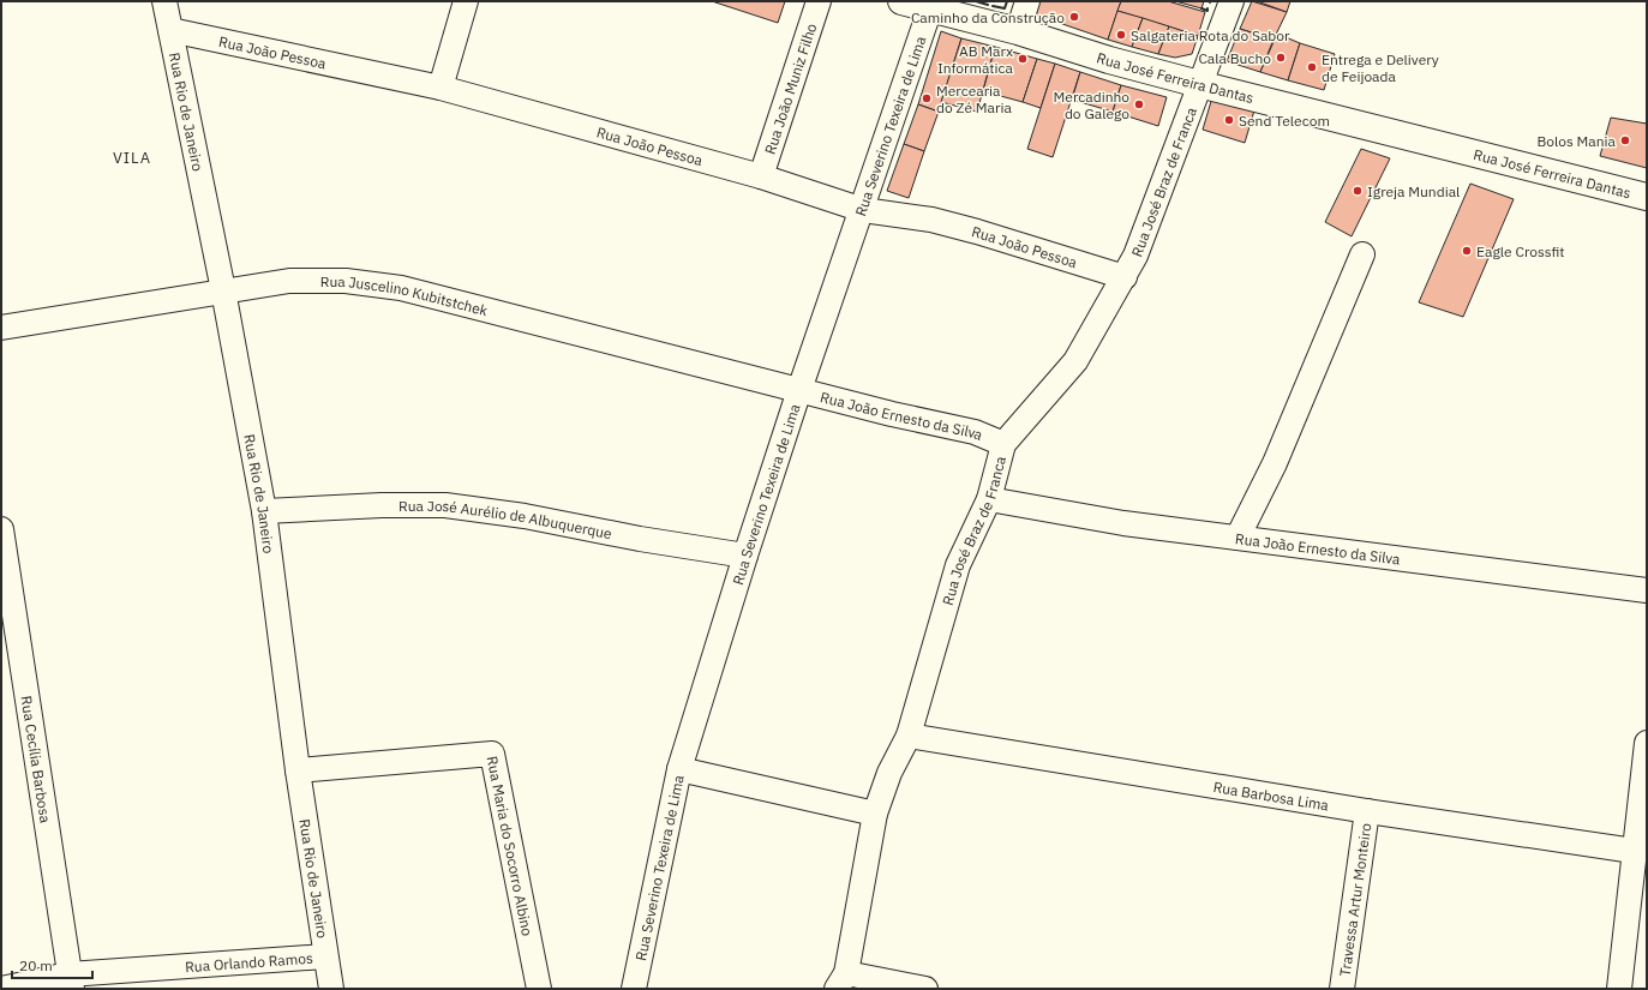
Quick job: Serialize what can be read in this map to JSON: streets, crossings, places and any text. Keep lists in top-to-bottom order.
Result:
{
  "streets": {
    "street": [
      "Rua João Pessoa",
      "Rua José Ferreira Dantas",
      "Rua João Muniz Filho",
      "Rua Rio de Janeiro",
      "Rua Severino Texeira de Lima",
      "Rua José Braz de Franca",
      "Rua Juscelino Kubitstchek",
      "Rua João Ernesto da Silva",
      "Rua José Aurélio de Albuquerque",
      "Rua Cecília Barbosa",
      "Rua Barbosa Lima",
      "Rua Maria do Socorro Albino",
      "Travessa Artur Monteiro",
      "Rua Orlando Ramos"
    ]
  },
  "crossings": [
    ["Rua João Pessoa", "Rua João Muniz Filho"],
    ["Rua João Pessoa", "Rua Rio de Janeiro"],
    ["Rua João Pessoa", "Rua Severino Texeira de Lima"],
    ["Rua João Pessoa", "Rua José Braz de Franca"],
    ["Rua José Ferreira Dantas", "Rua Severino Texeira de Lima"],
    ["Rua José Ferreira Dantas", "Rua José Braz de Franca"],
    ["Rua Rio de Janeiro", "Rua Juscelino Kubitstchek"],
    ["Rua Rio de Janeiro", "Rua José Aurélio de Albuquerque"],
    ["Rua Rio de Janeiro", "Rua Maria do Socorro Albino"],
    ["Rua Rio de Janeiro", "Rua Orlando Ramos"],
    ["Rua Severino Texeira de Lima", "Rua Juscelino Kubitstchek"],
    ["Rua Severino Texeira de Lima", "Rua João Ernesto da Silva"],
    ["Rua Severino Texeira de Lima", "Rua José Aurélio de Albuquerque"],
    ["Rua José Braz de Franca", "Rua João Ernesto da Silva"],
    ["Rua José Braz de Franca", "Rua Barbosa Lima"],
    ["Rua Juscelino Kubitstchek", "Rua João Ernesto da Silva"],
    ["Rua Cecília Barbosa", "Rua Orlando Ramos"],
    ["Rua Barbosa Lima", "Travessa Artur Monteiro"]
  ],
  "districts": ["VILA"],
  "places": [
    "Caminho da Construção",
    "Salgateria Rota do Sabor",
    "Cala Bucho",
    "AB Marx Informática",
    "Entrega e Delivery de Feijoada",
    "Mercearia do Zé Maria",
    "Mercadinho do Galego",
    "Send Telecom",
    "Bolos Mania",
    "Igreja Mundial",
    "Eagle Crossfit"
  ],
  "scale_bar": "20 m"
}
